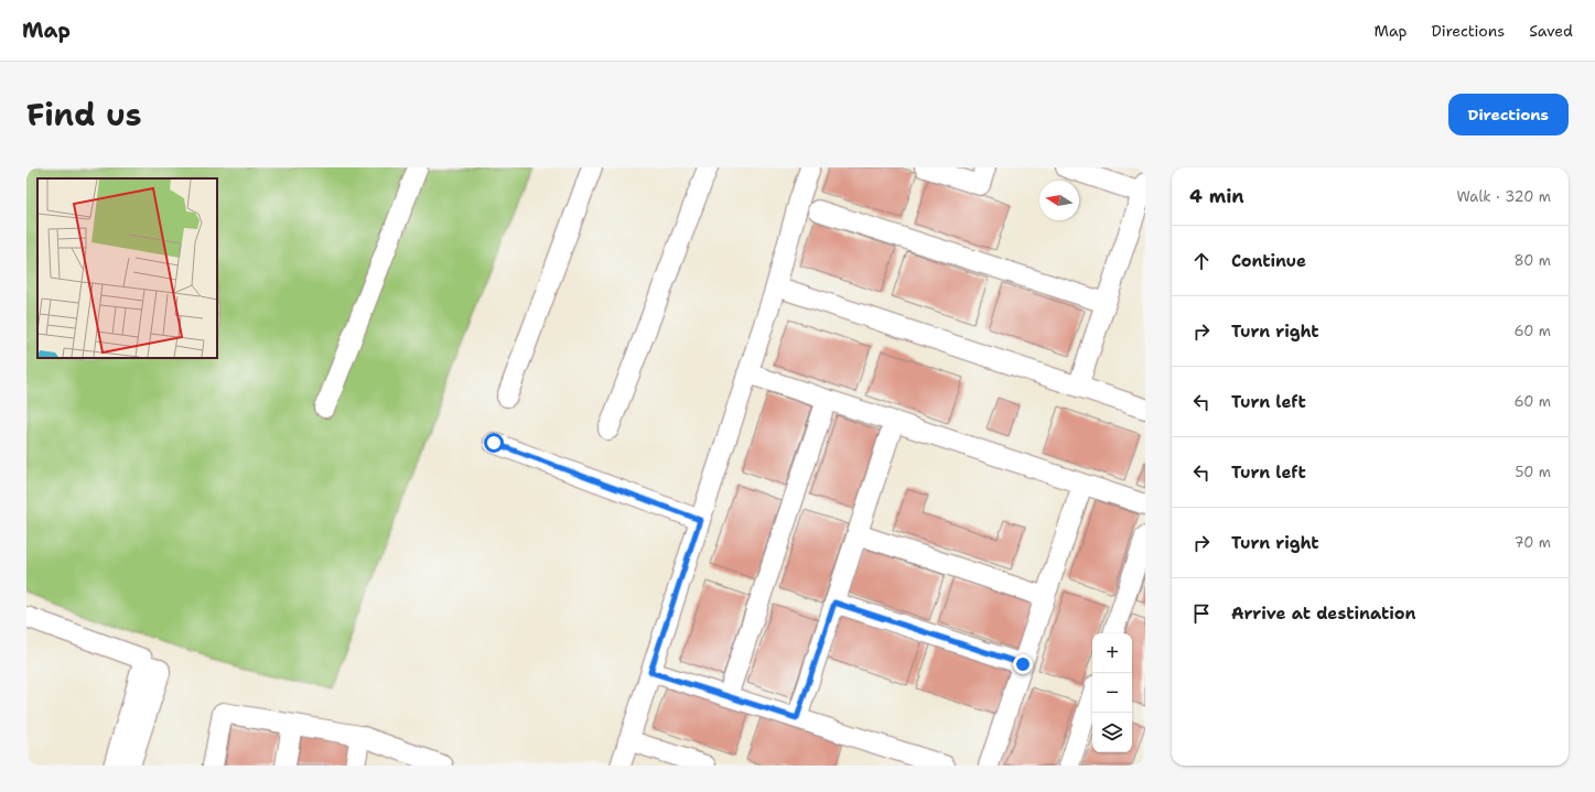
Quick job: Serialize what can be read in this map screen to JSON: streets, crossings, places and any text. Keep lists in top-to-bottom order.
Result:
{
  "north": "left",
  "page": {
    "header": "Map",
    "nav": ["Map", "Directions", "Saved"],
    "title": "Find us",
    "buttons": "Directions",
    "heading": ["4 min", "Walk · 320 m"],
    "list": [
      ["Continue", "80 m"],
      ["Turn right", "60 m"],
      ["Turn left", "60 m"],
      ["Turn left", "50 m"],
      ["Turn right", "70 m"],
      "Arrive at destination"
    ],
    "map_buttons": ["+", "−"]
  }
}
